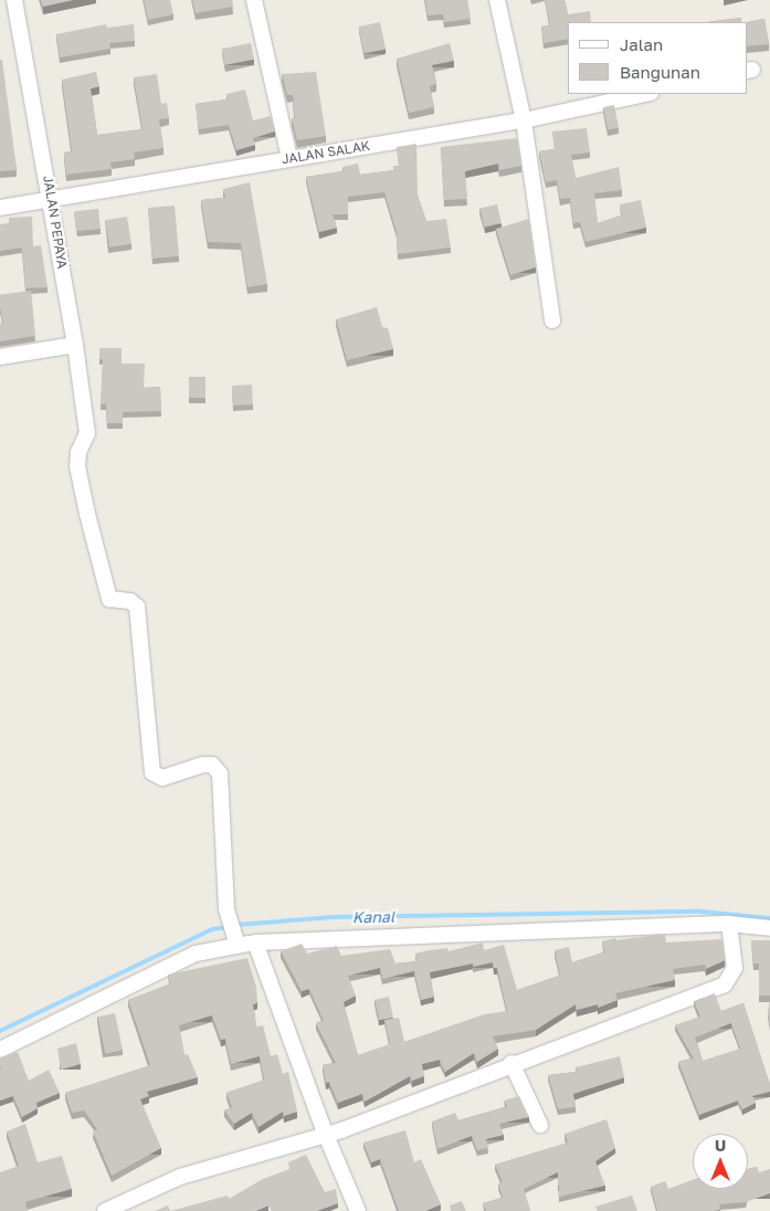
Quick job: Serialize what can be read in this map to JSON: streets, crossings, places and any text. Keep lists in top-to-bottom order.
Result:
{
  "streets": {
    "street": ["JALAN SALAK", "JALAN PEPAYA"]
  },
  "crossings": [
    ["JALAN SALAK", "JALAN PEPAYA"]
  ],
  "water": ["Kanal"],
  "legend": ["Jalan", "Bangunan"],
  "north": "top"
}
